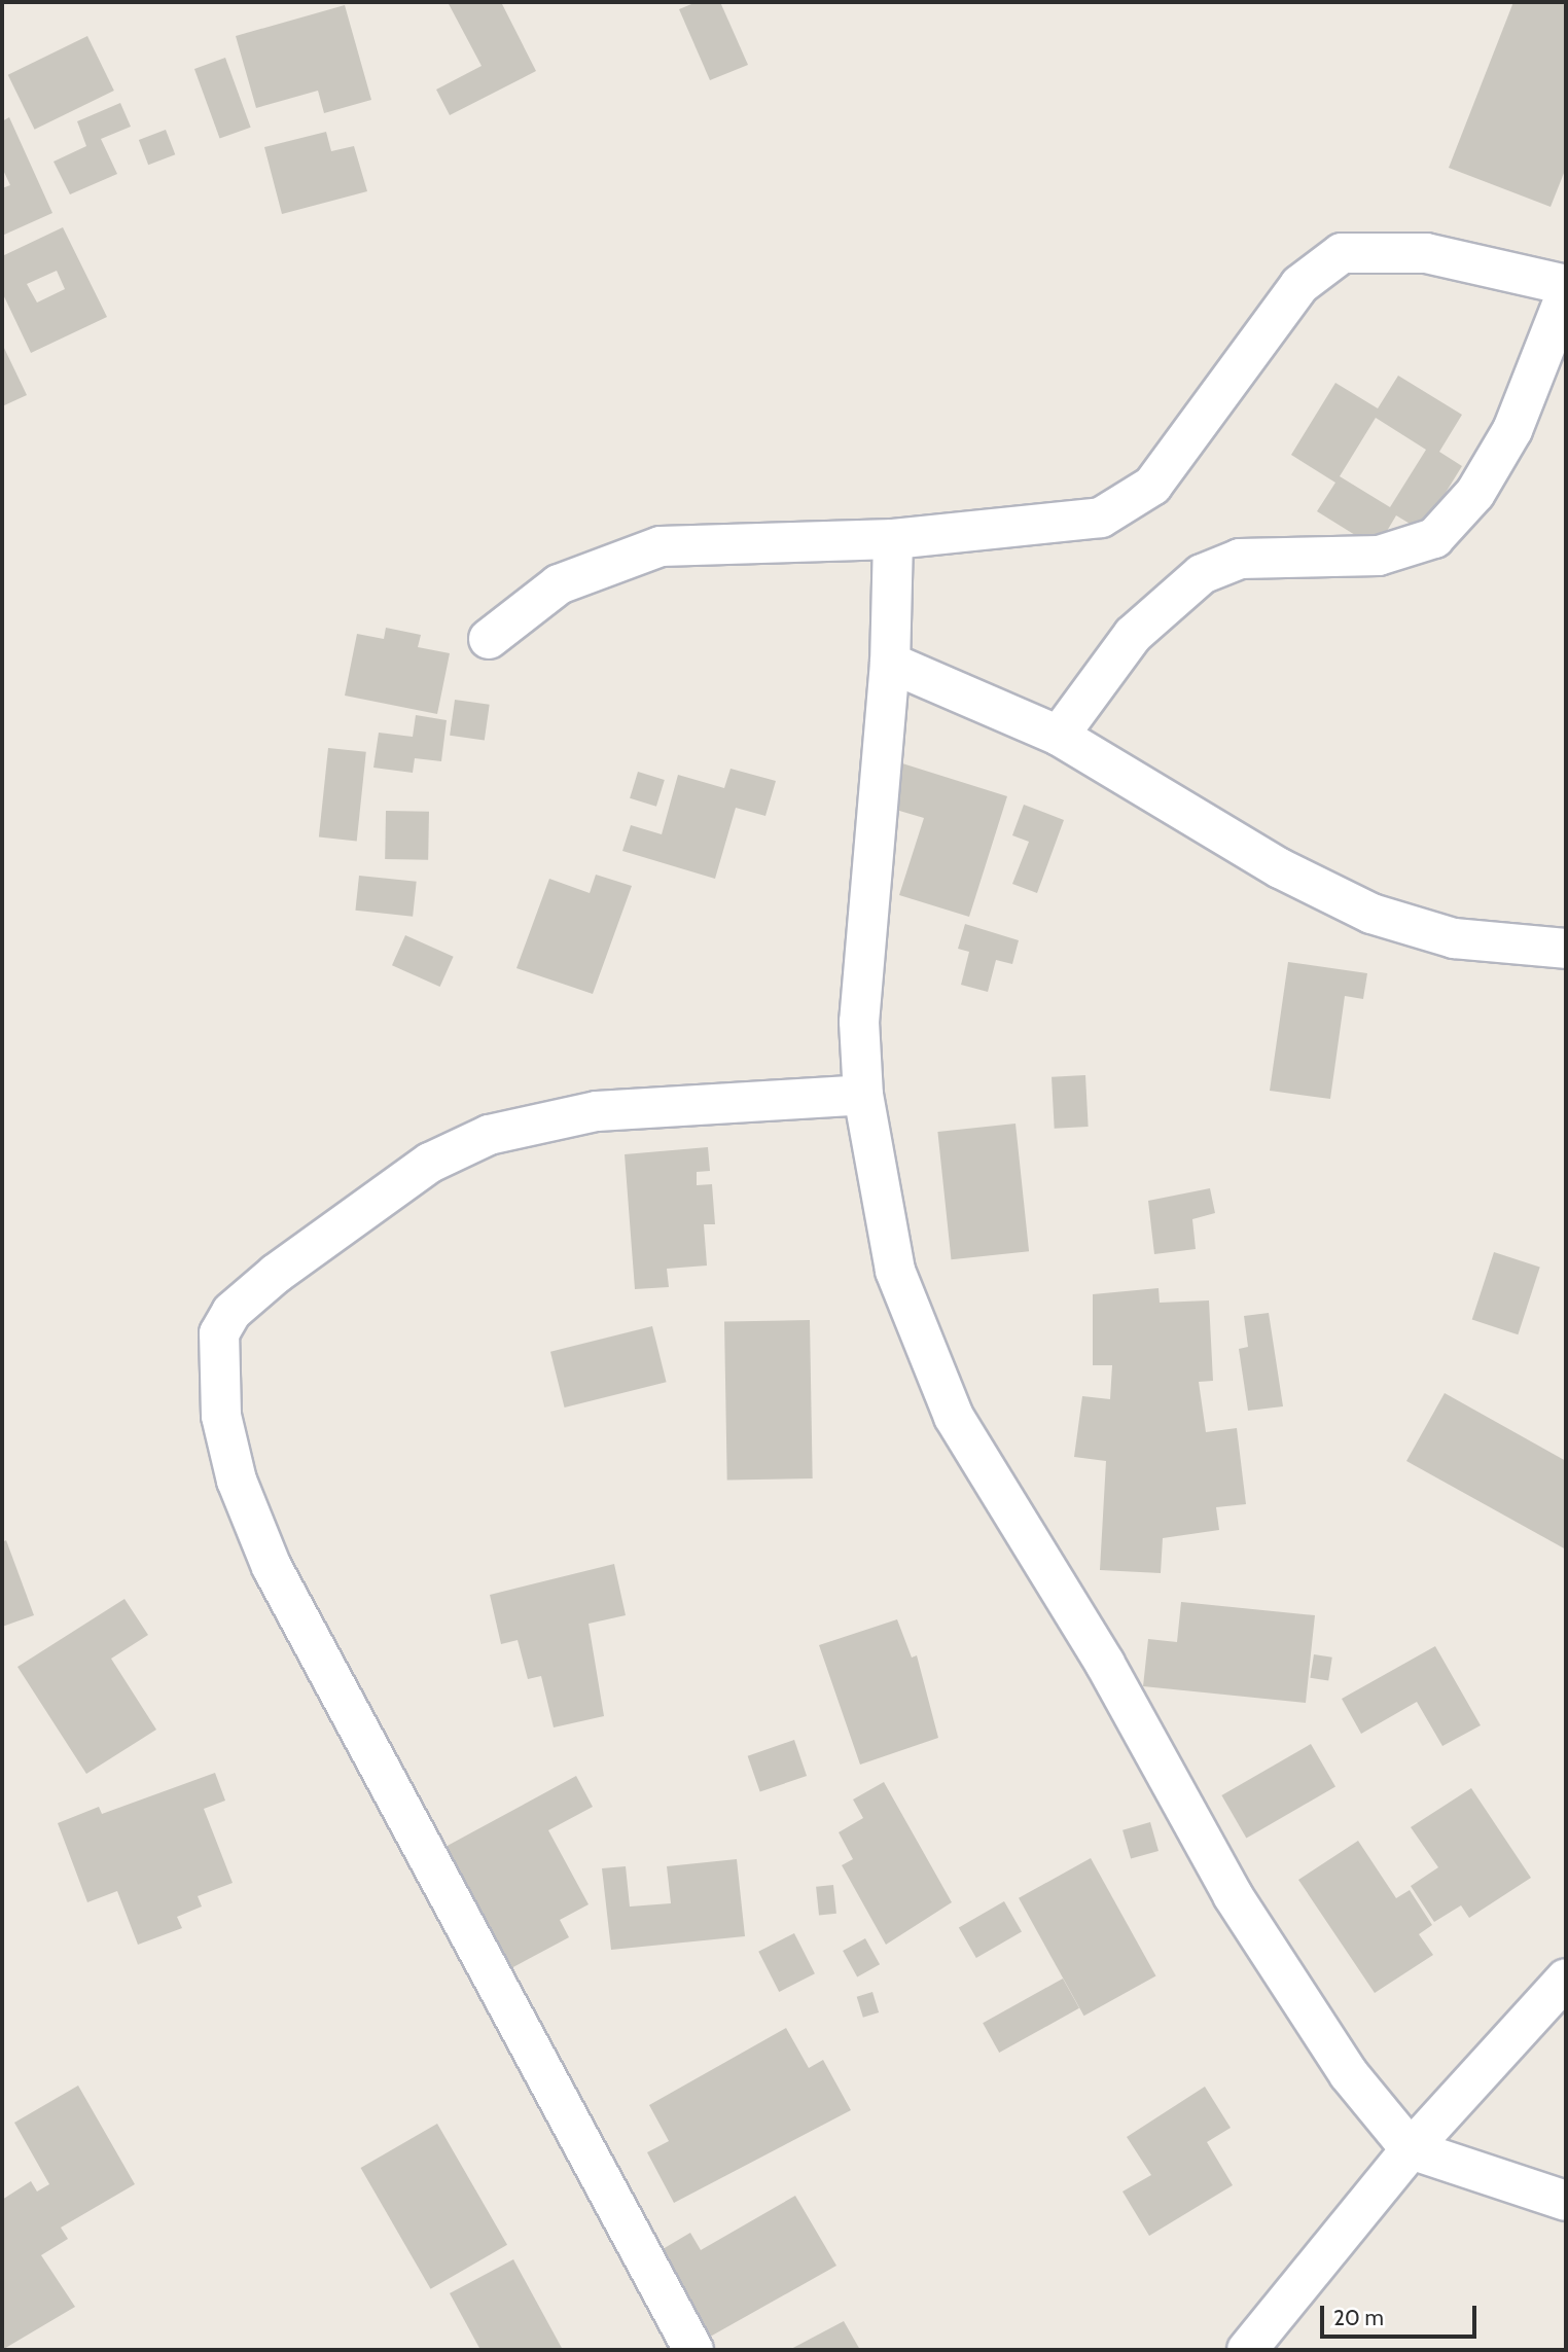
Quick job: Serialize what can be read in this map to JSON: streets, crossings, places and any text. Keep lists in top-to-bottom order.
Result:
{
  "scale_bar": "20 m"
}
